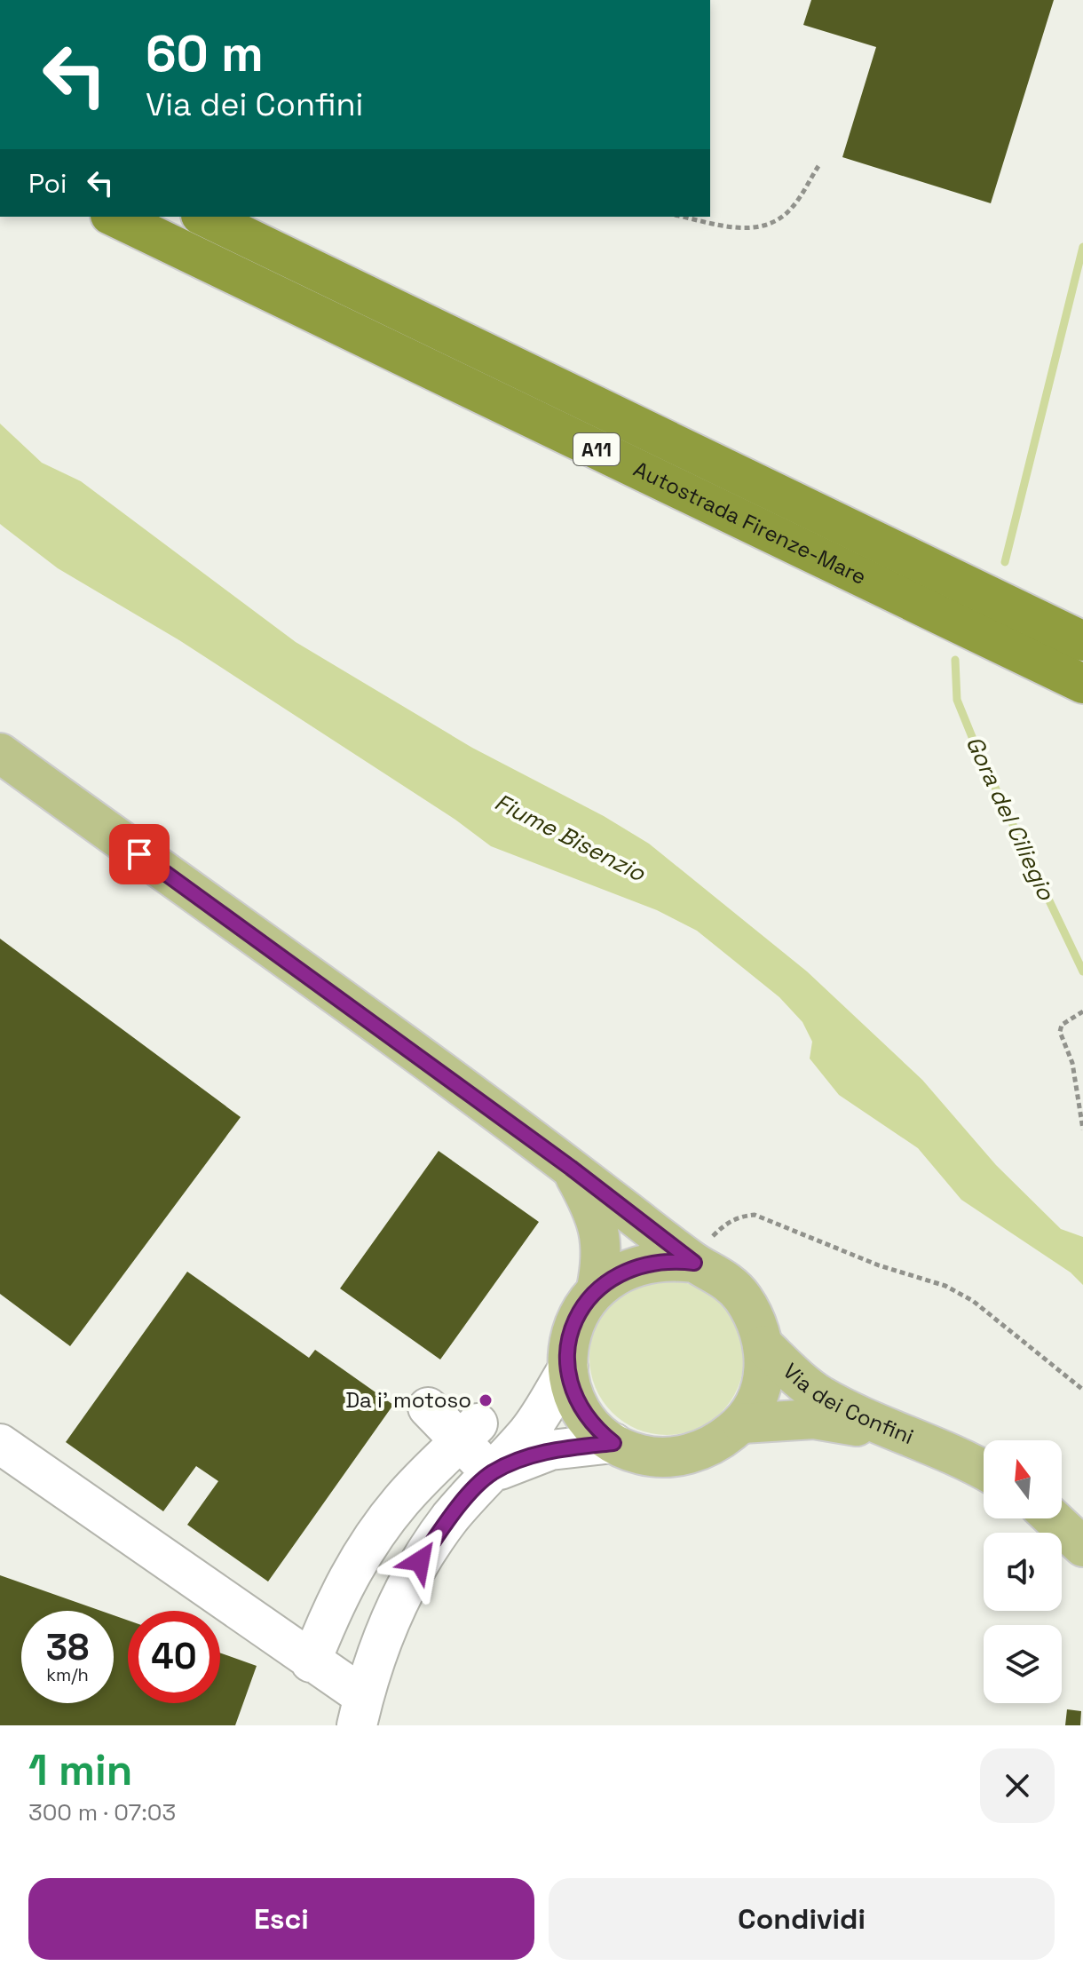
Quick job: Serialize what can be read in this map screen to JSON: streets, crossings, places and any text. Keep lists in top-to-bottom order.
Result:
{
  "streets": {
    "highway": ["A11", "Autostrada Firenze-Mare"],
    "main road": ["Via dei Confini"]
  },
  "water": ["Gora del Ciliegio", "Fiume Bisenzio"],
  "places": ["Da i' motoso"],
  "north": "top",
  "page": {
    "turn": ["60 m", "Via dei Confini"],
    "then": "Poi",
    "speed": "38 km/h",
    "limit": "40",
    "heading": ["1 min", "300 m · 07:03"],
    "buttons": ["Esci", "Condividi"]
  }
}
